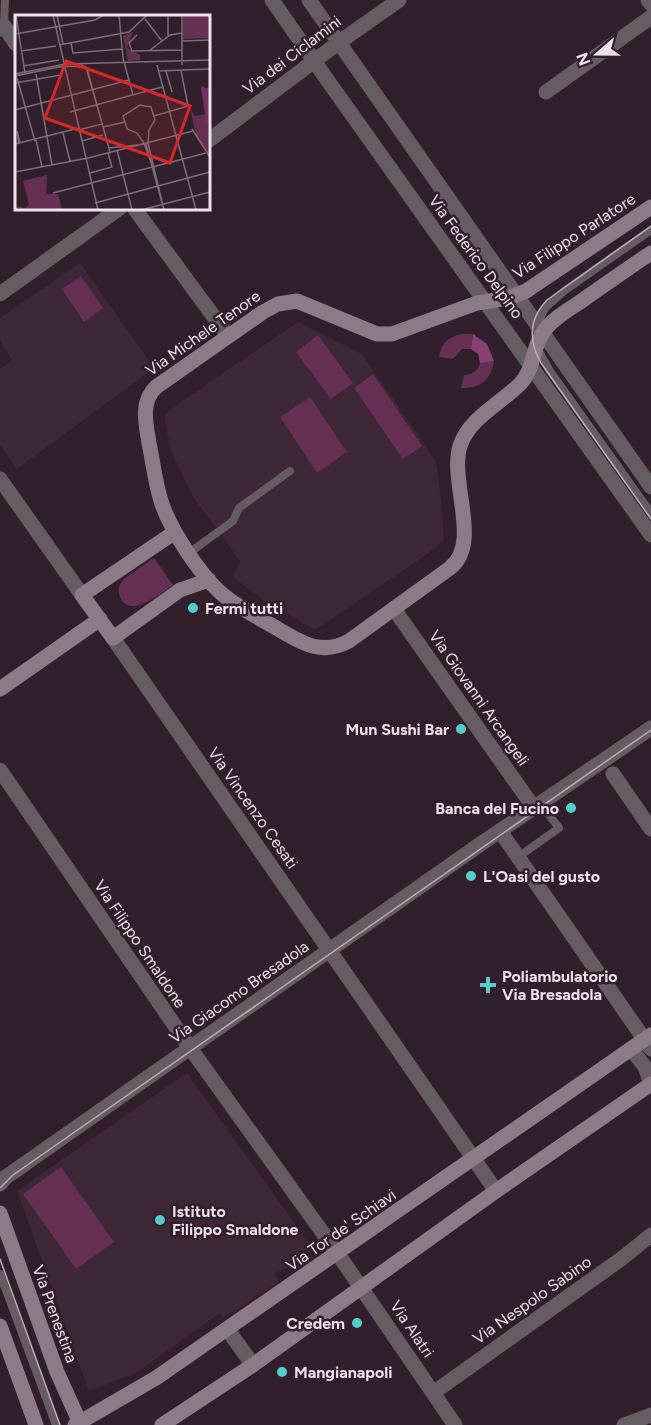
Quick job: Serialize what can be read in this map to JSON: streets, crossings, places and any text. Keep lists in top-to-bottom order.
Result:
{
  "streets": {
    "street": [
      "Via dei Ciclamini",
      "Via Filippo Parlatore",
      "Via Federico Delpino",
      "Via Michele Tenore",
      "Via Giovanni Arcangeli",
      "Via Vincenzo Cesati",
      "Via Filippo Smaldone",
      "Via Giacomo Bresadola",
      "Via Tor de' Schiavi",
      "Via Nespolo Sabino",
      "Via Prenestina",
      "Via Alatri"
    ]
  },
  "crossings": [
    ["Via dei Ciclamini", "Via Federico Delpino"],
    ["Via Filippo Parlatore", "Via Federico Delpino"],
    ["Via Filippo Parlatore", "Via Michele Tenore"],
    ["Via Federico Delpino", "Via Michele Tenore"],
    ["Via Michele Tenore", "Via Giovanni Arcangeli"],
    ["Via Giovanni Arcangeli", "Via Giacomo Bresadola"],
    ["Via Vincenzo Cesati", "Via Giacomo Bresadola"],
    ["Via Vincenzo Cesati", "Via Tor de' Schiavi"],
    ["Via Filippo Smaldone", "Via Giacomo Bresadola"],
    ["Via Filippo Smaldone", "Via Tor de' Schiavi"],
    ["Via Filippo Smaldone", "Via Alatri"],
    ["Via Tor de' Schiavi", "Via Prenestina"],
    ["Via Tor de' Schiavi", "Via Alatri"],
    ["Via Nespolo Sabino", "Via Alatri"]
  ],
  "places": {
    "other": [
      "Fermi tutti",
      "Mun Sushi Bar",
      "Banca del Fucino",
      "L'Oasi del gusto",
      "Istituto Filippo Smaldone",
      "Credem",
      "Mangianapoli"
    ],
    "health": ["Poliambulatorio Via Bresadola"]
  },
  "north": "left"
}
